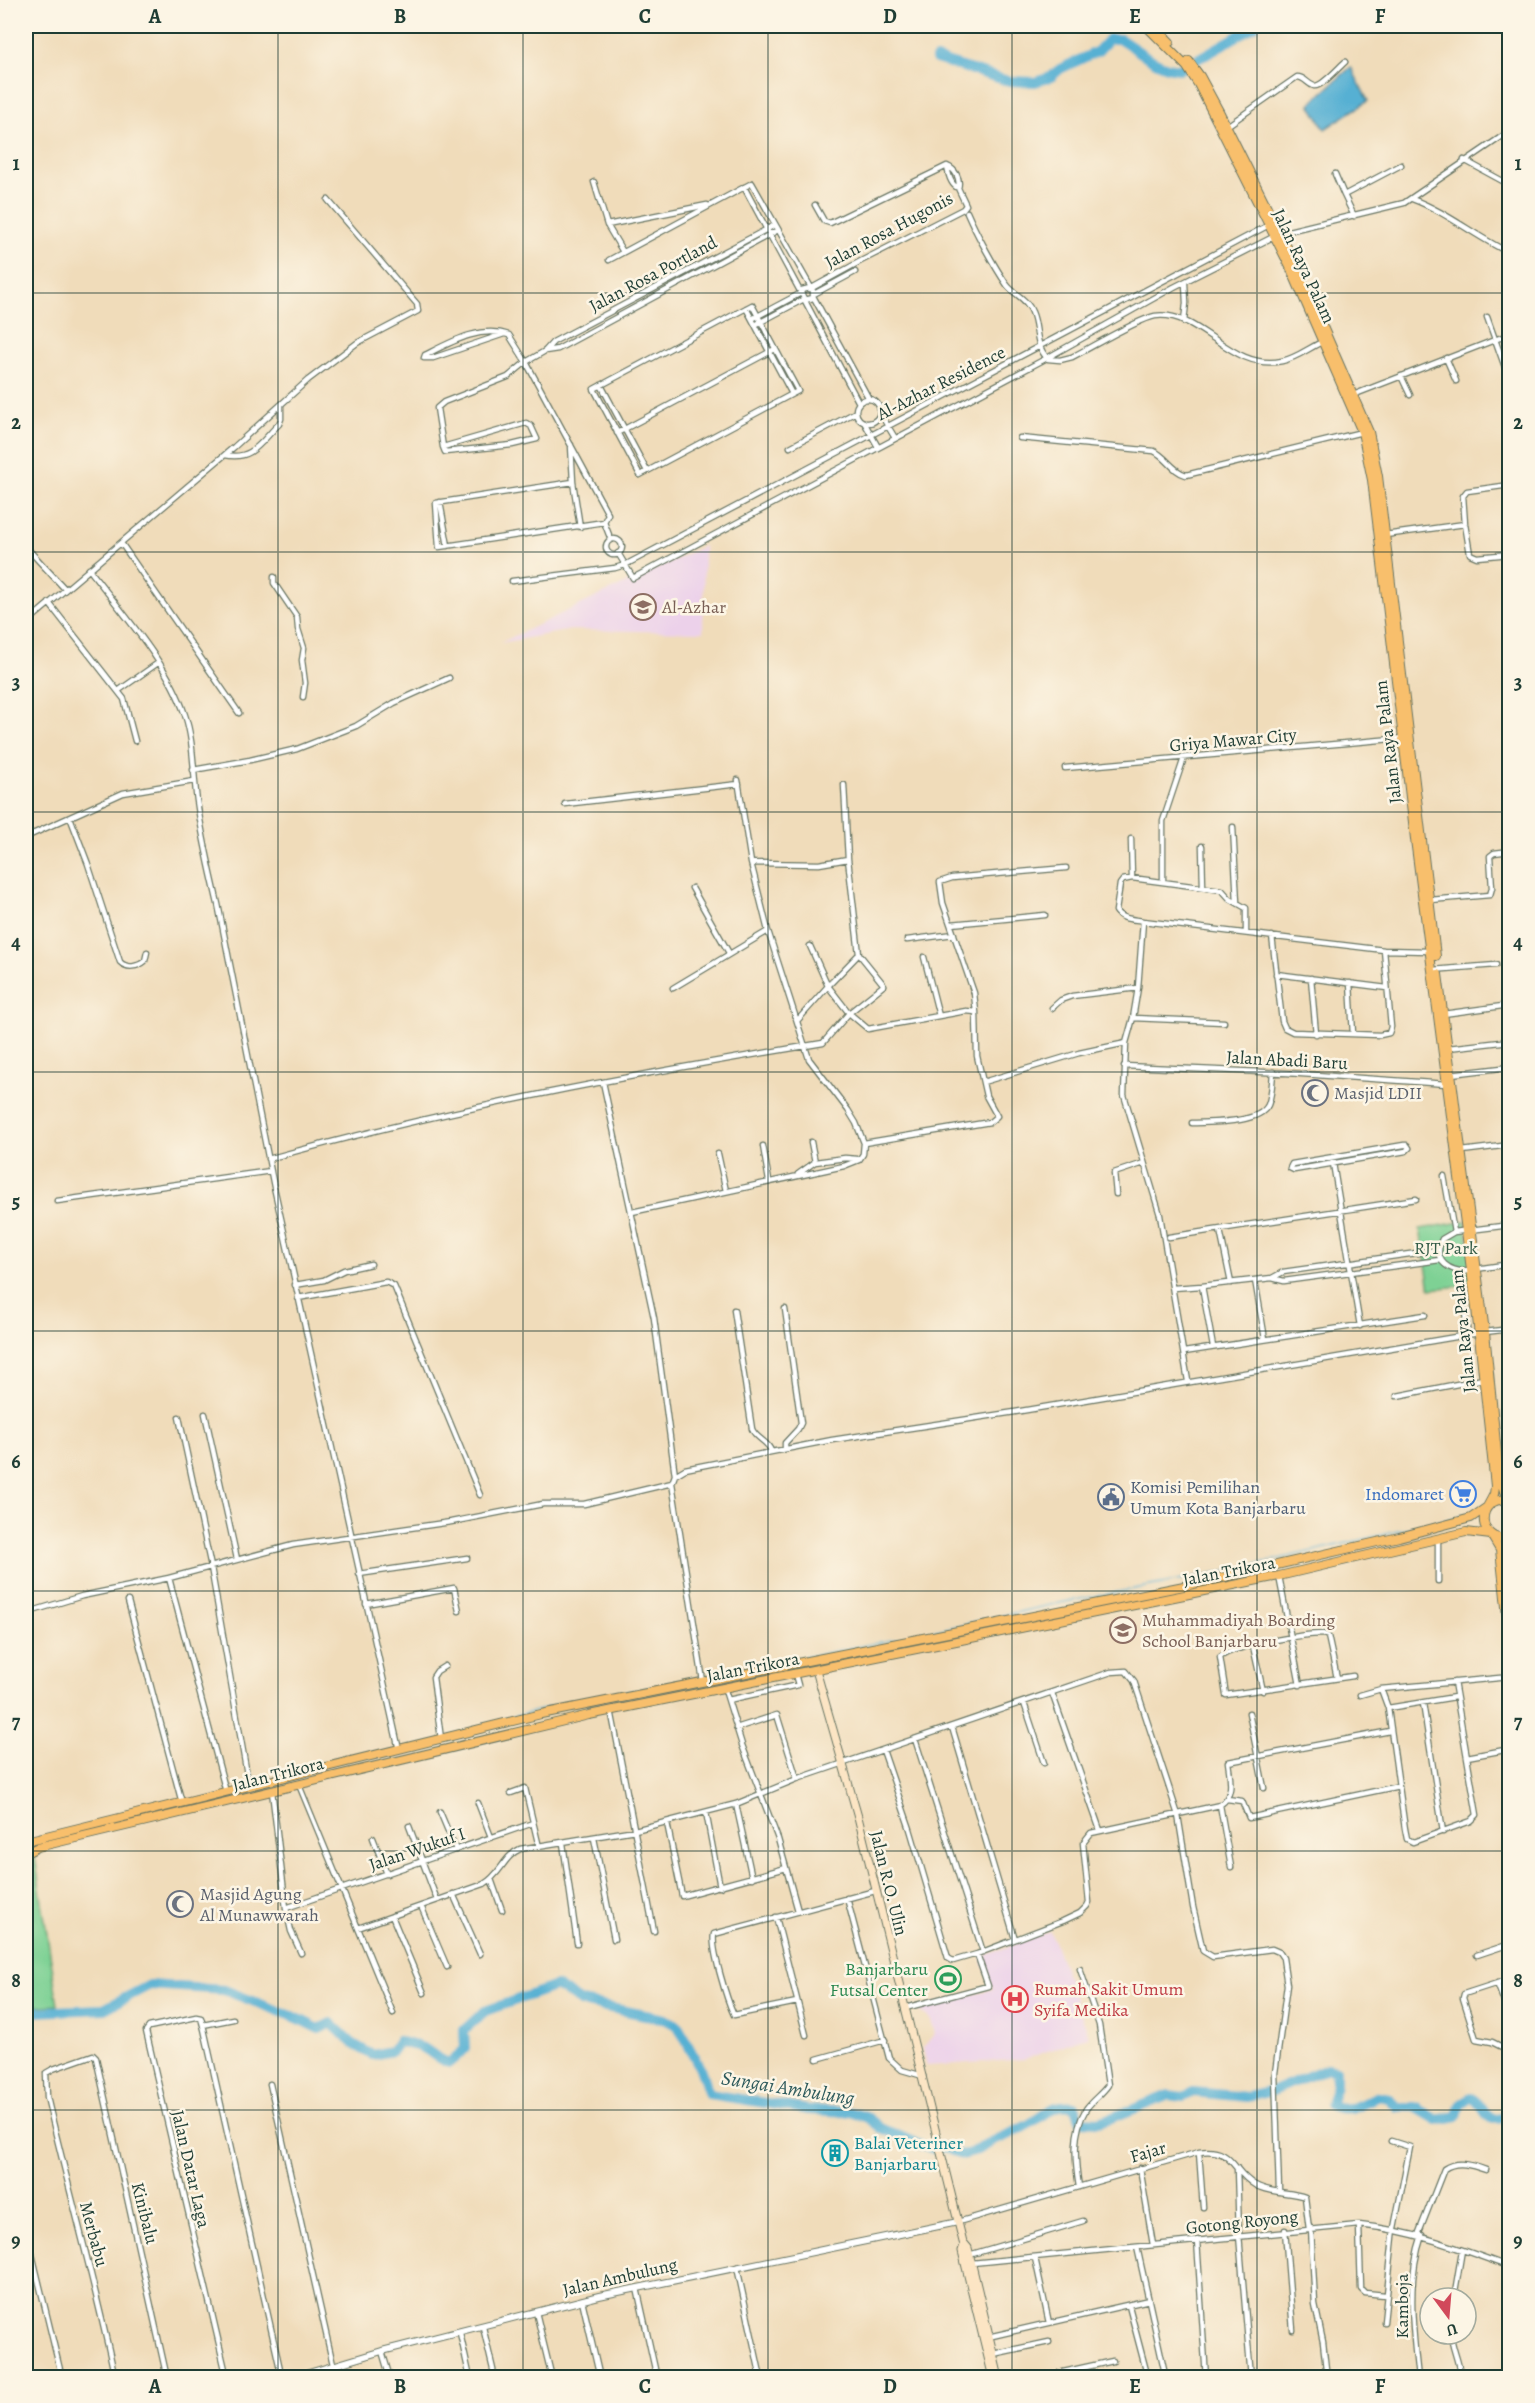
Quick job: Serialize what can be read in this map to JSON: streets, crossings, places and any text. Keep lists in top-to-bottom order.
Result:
{
  "streets": {
    "main road": ["Jalan Raya Palam", "Jalan Trikora", "Jalan R.O. Ulin"],
    "street": [
      "Jalan Rosa Hugonis",
      "Jalan Rosa Portland",
      "Al-Azhar Residence",
      "Griya Mawar City",
      "Jalan Abadi Baru",
      "Jalan Wukuf I",
      "Fajar",
      "Jalan Datar Laga",
      "Kinibalu",
      "Gotong Royong",
      "Merbabu",
      "Jalan Ambulung",
      "Kamboja"
    ]
  },
  "crossings": [
    ["Jalan Raya Palam", "Al-Azhar Residence"],
    ["Jalan Raya Palam", "Griya Mawar City"],
    ["Jalan Raya Palam", "Jalan Abadi Baru"],
    ["Jalan Raya Palam", "Jalan Trikora"],
    ["Jalan Trikora", "Jalan R.O. Ulin"],
    ["Jalan R.O. Ulin", "Fajar"],
    ["Jalan R.O. Ulin", "Gotong Royong"],
    ["Jalan R.O. Ulin", "Jalan Ambulung"],
    ["Fajar", "Gotong Royong"],
    ["Fajar", "Jalan Ambulung"],
    ["Kinibalu", "Merbabu"],
    ["Gotong Royong", "Kamboja"]
  ],
  "water": ["Sungai Ambulung"],
  "parks": ["RJT Park"],
  "places": {
    "school or university": ["Al-Azhar", "Muhammadiyah Boarding School Banjarbaru"],
    "mosque": ["Masjid LDII", "Masjid Agung Al Munawwarah"],
    "supermarket": ["Indomaret"],
    "public building": ["Komisi Pemilihan Umum Kota Banjarbaru"],
    "sports": ["Banjarbaru Futsal Center"],
    "hospital": ["Rumah Sakit Umum Syifa Medika"],
    "building": ["Balai Veteriner Banjarbaru"]
  },
  "north": "bottom",
  "grid": {
    "columns": [
      "A",
      "B",
      "C",
      "D",
      "E",
      "F"
    ],
    "rows": [
      "1",
      "2",
      "3",
      "4",
      "5",
      "6",
      "7",
      "8",
      "9"
    ]
  }
}
